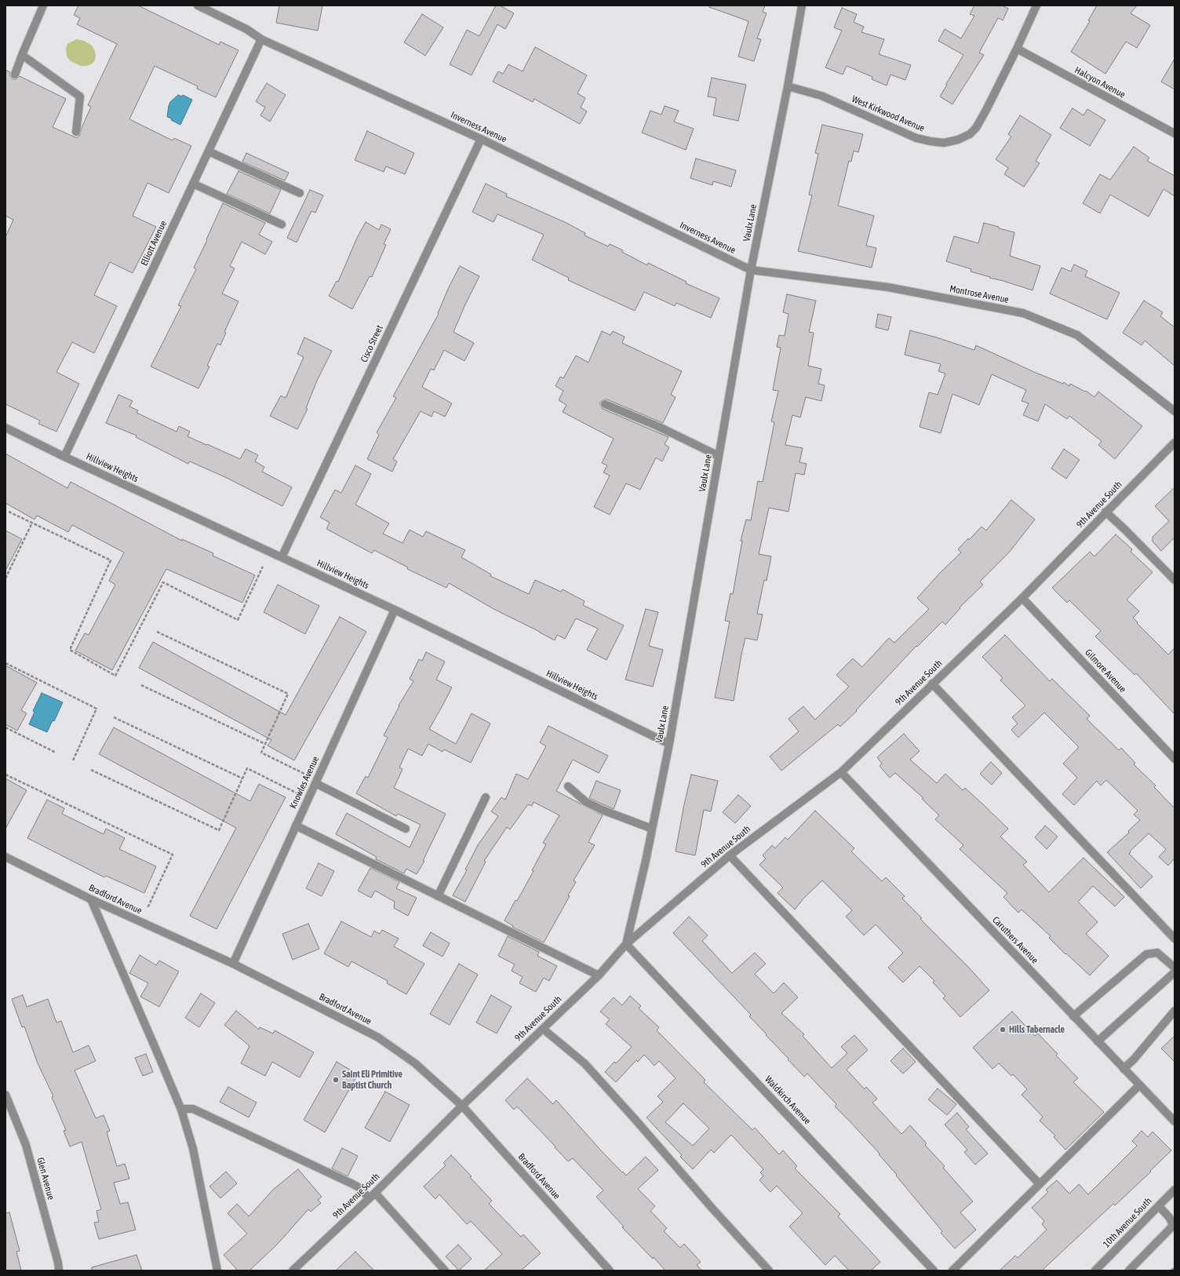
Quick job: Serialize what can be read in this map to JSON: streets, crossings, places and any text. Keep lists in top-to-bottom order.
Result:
{
  "streets": {
    "street": [
      "Halcyon Avenue",
      "West Kirkwood Avenue",
      "Inverness Avenue",
      "Vaulx Lane",
      "Elliott Avenue",
      "Montrose Avenue",
      "Cisco Street",
      "Hillview Heights",
      "9th Avenue South",
      "Gilmore Avenue",
      "Knowles Avenue",
      "Bradford Avenue",
      "Caruthers Avenue",
      "Waldkirch Avenue",
      "Glen Avenue",
      "10th Avenue South"
    ]
  },
  "crossings": [
    ["Halcyon Avenue", "West Kirkwood Avenue"],
    ["West Kirkwood Avenue", "Vaulx Lane"],
    ["Inverness Avenue", "Vaulx Lane"],
    ["Inverness Avenue", "Elliott Avenue"],
    ["Inverness Avenue", "Montrose Avenue"],
    ["Inverness Avenue", "Cisco Street"],
    ["Vaulx Lane", "Montrose Avenue"],
    ["Vaulx Lane", "Hillview Heights"],
    ["Vaulx Lane", "9th Avenue South"],
    ["Vaulx Lane", "Waldkirch Avenue"],
    ["Elliott Avenue", "Hillview Heights"],
    ["Cisco Street", "Hillview Heights"],
    ["Hillview Heights", "Knowles Avenue"],
    ["9th Avenue South", "Gilmore Avenue"],
    ["9th Avenue South", "Bradford Avenue"],
    ["9th Avenue South", "Caruthers Avenue"],
    ["9th Avenue South", "Waldkirch Avenue"],
    ["Knowles Avenue", "Bradford Avenue"]
  ],
  "places": ["Hills Tabernacle", "Saint Eli Primitive Baptist Church"]
}
